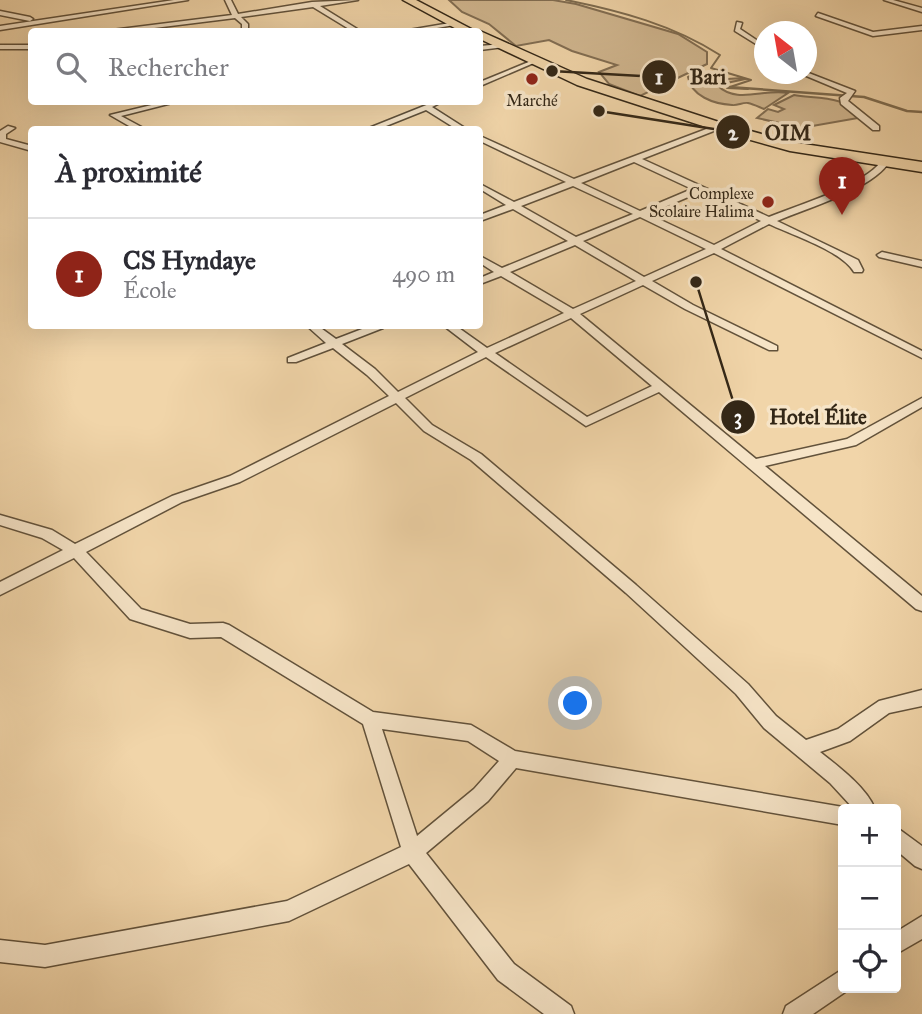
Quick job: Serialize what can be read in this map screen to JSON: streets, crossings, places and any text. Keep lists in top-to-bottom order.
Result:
{
  "places": [
    "Bari",
    "Marché",
    "OIM",
    "Complexe Scolaire Halima",
    "Hotel Élite"
  ],
  "north": "top left",
  "page": {
    "search": "Rechercher",
    "heading": "À proximité",
    "pins": "1",
    "list": [
      {
        "mark": "1",
        "name": "CS Hyndaye",
        "note": "École",
        "value": "490 m"
      }
    ],
    "map_buttons": ["+", "−"]
  }
}
